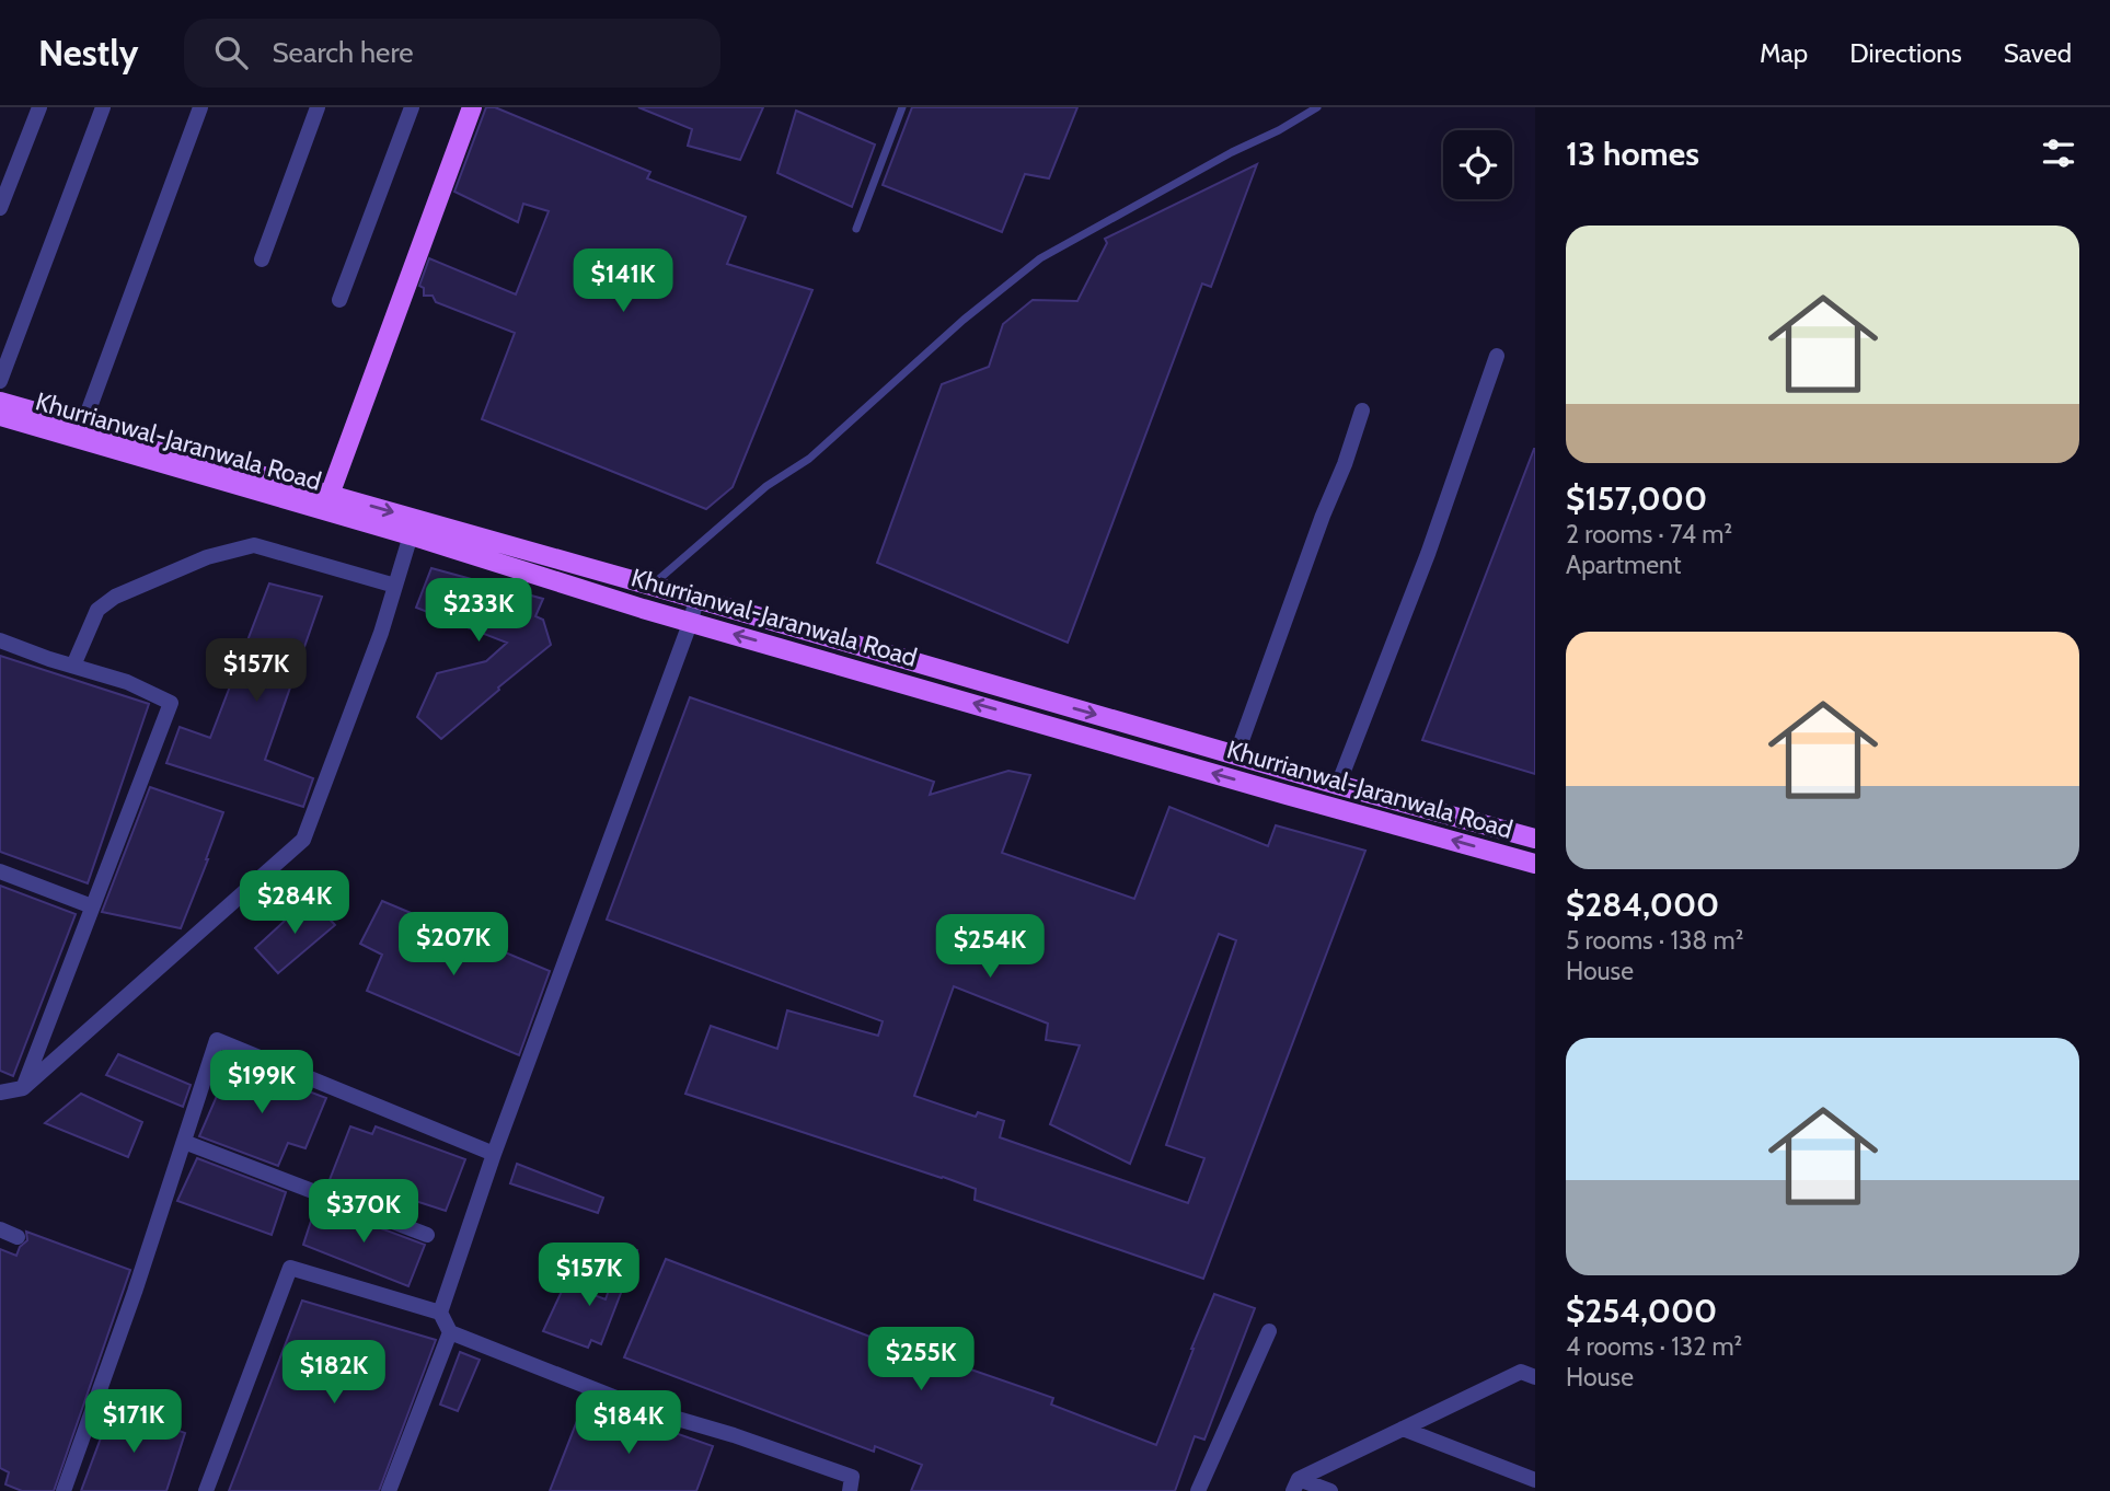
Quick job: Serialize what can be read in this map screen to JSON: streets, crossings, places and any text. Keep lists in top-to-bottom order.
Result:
{
  "streets": {
    "main road": ["Khurrianwal-Jaranwala Road"]
  },
  "page": {
    "header": "Nestly",
    "search": "Search here",
    "nav": ["Map", "Directions", "Saved"],
    "heading": "13 homes",
    "list": [
      {
        "name": "$157,000",
        "note": "2 rooms · 74 m² · Apartment"
      },
      {
        "name": "$284,000",
        "note": "5 rooms · 138 m² · House"
      },
      {
        "name": "$254,000",
        "note": "4 rooms · 132 m² · House"
      }
    ],
    "price": [
      "$141K",
      "$233K",
      "$157K",
      "$284K",
      "$207K",
      "$254K",
      "$199K",
      "$370K",
      "$157K",
      "$255K",
      "$182K",
      "$171K",
      "$184K"
    ]
  }
}
